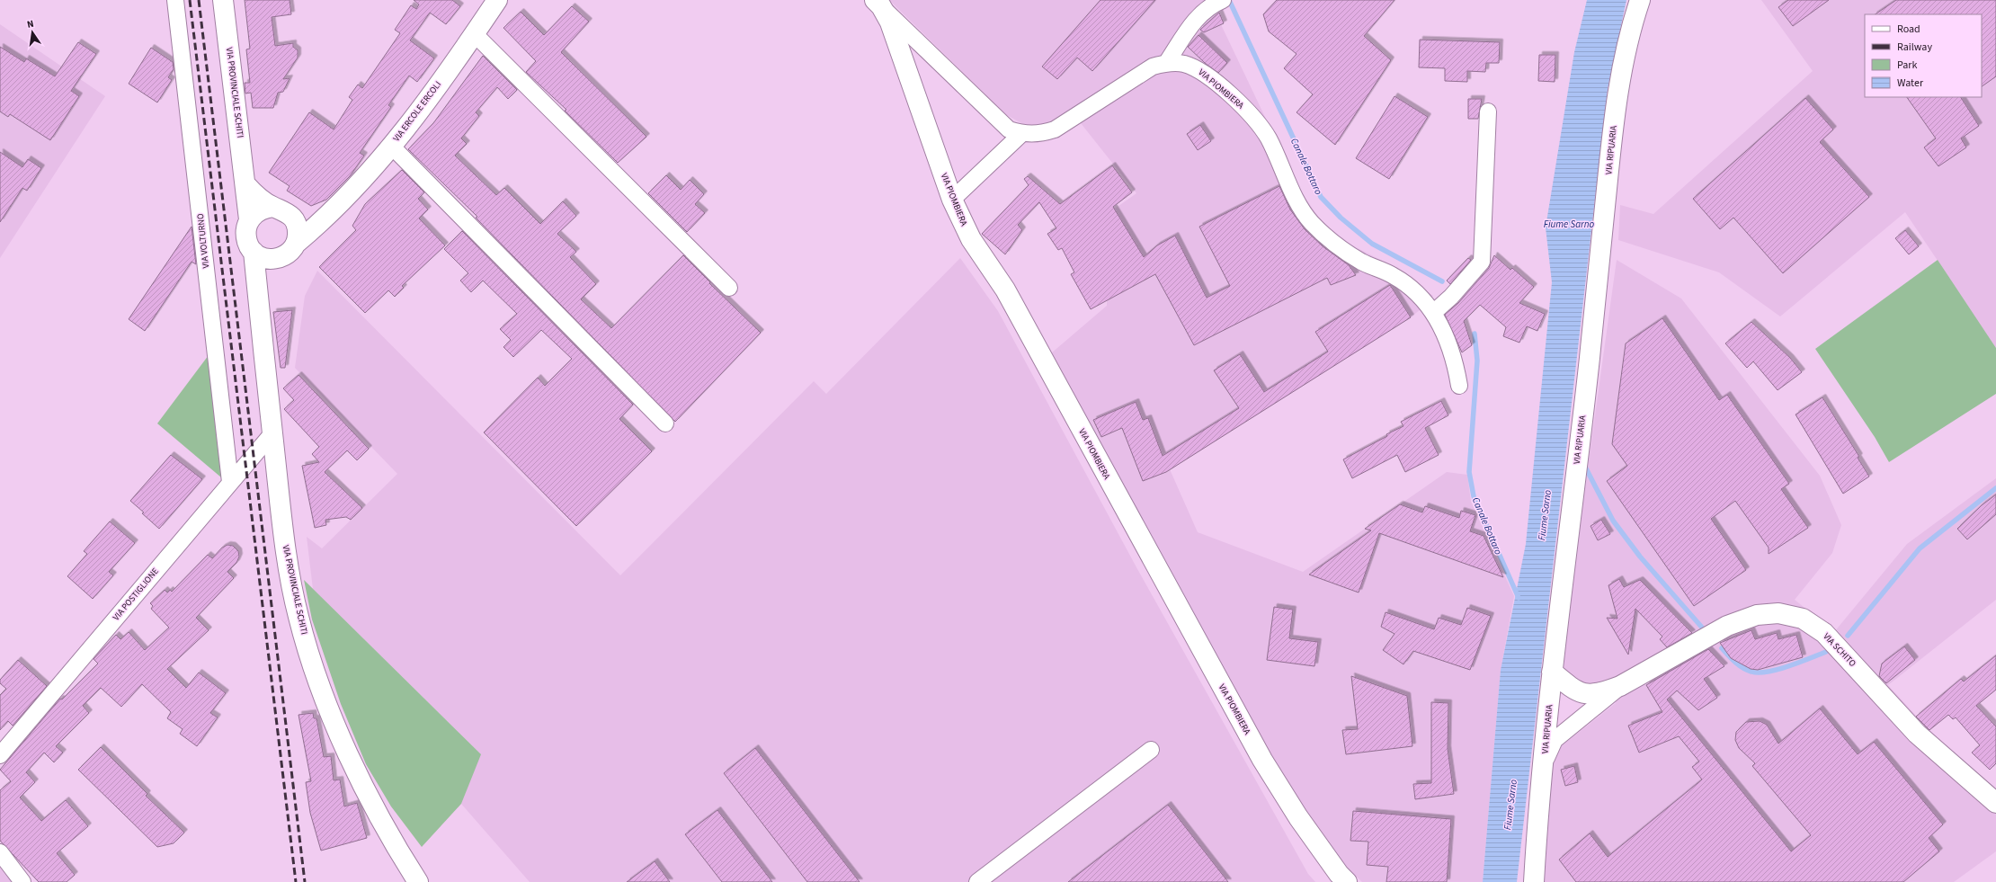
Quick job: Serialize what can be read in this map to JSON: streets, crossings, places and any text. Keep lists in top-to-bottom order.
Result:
{
  "streets": {
    "street": [
      "VIA PIOMBIERA",
      "VIA PROVINCIALE SCHITI",
      "VIA ERCOLE ERCOLI",
      "VIA RIPUARIA",
      "VIA VOLTURNO",
      "VIA POSTIGLIONE",
      "VIA SCHITO"
    ]
  },
  "crossings": [
    ["VIA PROVINCIALE SCHITI", "VIA ERCOLE ERCOLI"],
    ["VIA PROVINCIALE SCHITI", "VIA POSTIGLIONE"],
    ["VIA RIPUARIA", "VIA SCHITO"],
    ["VIA VOLTURNO", "VIA POSTIGLIONE"]
  ],
  "water": ["Canale Bottaro", "Fiume Sarno"],
  "legend": [
    "Road",
    "Railway",
    "Park",
    "Water"
  ],
  "north": "top"
}
